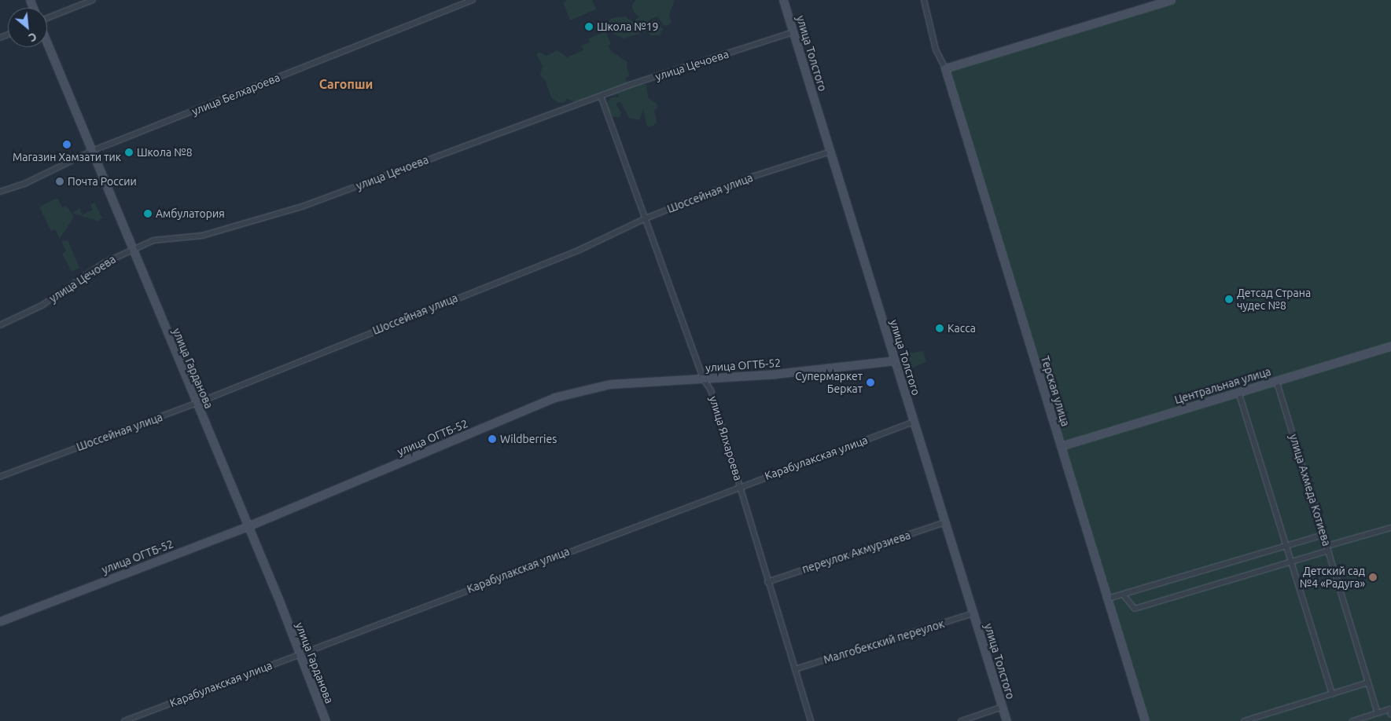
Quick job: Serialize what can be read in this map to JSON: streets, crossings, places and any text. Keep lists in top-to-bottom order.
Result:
{
  "streets": {
    "street": [
      "улица Толстого",
      "улица Цечоева",
      "улица Белхароева",
      "Шоссейная улица",
      "улица ОГТБ-52",
      "улица Гарданова",
      "Центральная улица",
      "Терская улица",
      "улица Ялхароева",
      "Карабулакская улица",
      "улица Ахмеда Котиева",
      "переулок Акмурзиева",
      "Малгобекский переулок"
    ]
  },
  "crossings": [
    ["улица Толстого", "улица Цечоева"],
    ["улица Толстого", "Шоссейная улица"],
    ["улица Толстого", "улица ОГТБ-52"],
    ["улица Толстого", "Карабулакская улица"],
    ["улица Толстого", "переулок Акмурзиева"],
    ["улица Толстого", "Малгобекский переулок"],
    ["улица Цечоева", "улица Гарданова"],
    ["улица Цечоева", "улица Ялхароева"],
    ["улица Белхароева", "улица Гарданова"],
    ["Шоссейная улица", "улица Гарданова"],
    ["Шоссейная улица", "улица Ялхароева"],
    ["улица ОГТБ-52", "улица Гарданова"],
    ["улица ОГТБ-52", "улица Ялхароева"],
    ["улица Гарданова", "Карабулакская улица"],
    ["Центральная улица", "Терская улица"],
    ["Центральная улица", "улица Ахмеда Котиева"],
    ["улица Ялхароева", "Карабулакская улица"],
    ["улица Ялхароева", "переулок Акмурзиева"],
    ["улица Ялхароева", "Малгобекский переулок"]
  ],
  "districts": ["Сагопши"],
  "places": [
    "Школа №19",
    "Магазин Хамзати тик",
    "Школа №8",
    "Почта России",
    "Амбулатория",
    "Детсад Страна чудес №8",
    "Касса",
    "Супермаркет Беркат",
    "Wildberries",
    "Детский сад №4 «Радуга»"
  ],
  "north": "bottom right"
}
